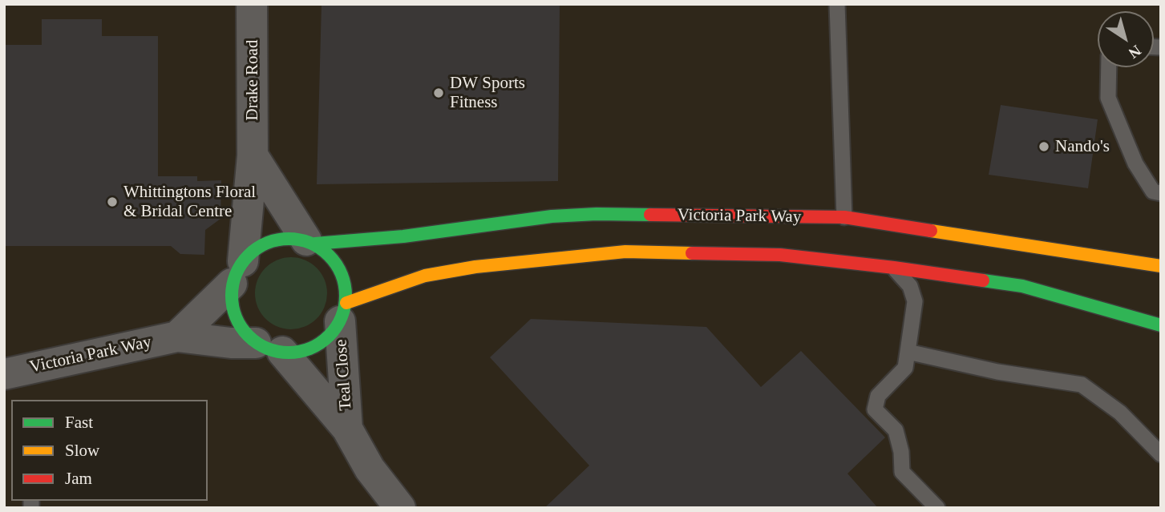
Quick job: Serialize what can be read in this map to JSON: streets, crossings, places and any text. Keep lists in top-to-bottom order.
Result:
{
  "streets": {
    "street": ["Drake Road", "Victoria Park Way", "Teal Close"]
  },
  "crossings": [
    ["Drake Road", "Victoria Park Way"],
    ["Drake Road", "Teal Close"],
    ["Victoria Park Way", "Teal Close"]
  ],
  "places": ["DW Sports Fitness", "Nando's", "Whittingtons Floral & Bridal Centre"],
  "legend": ["Fast", "Slow", "Jam"],
  "north": "bottom right"
}
